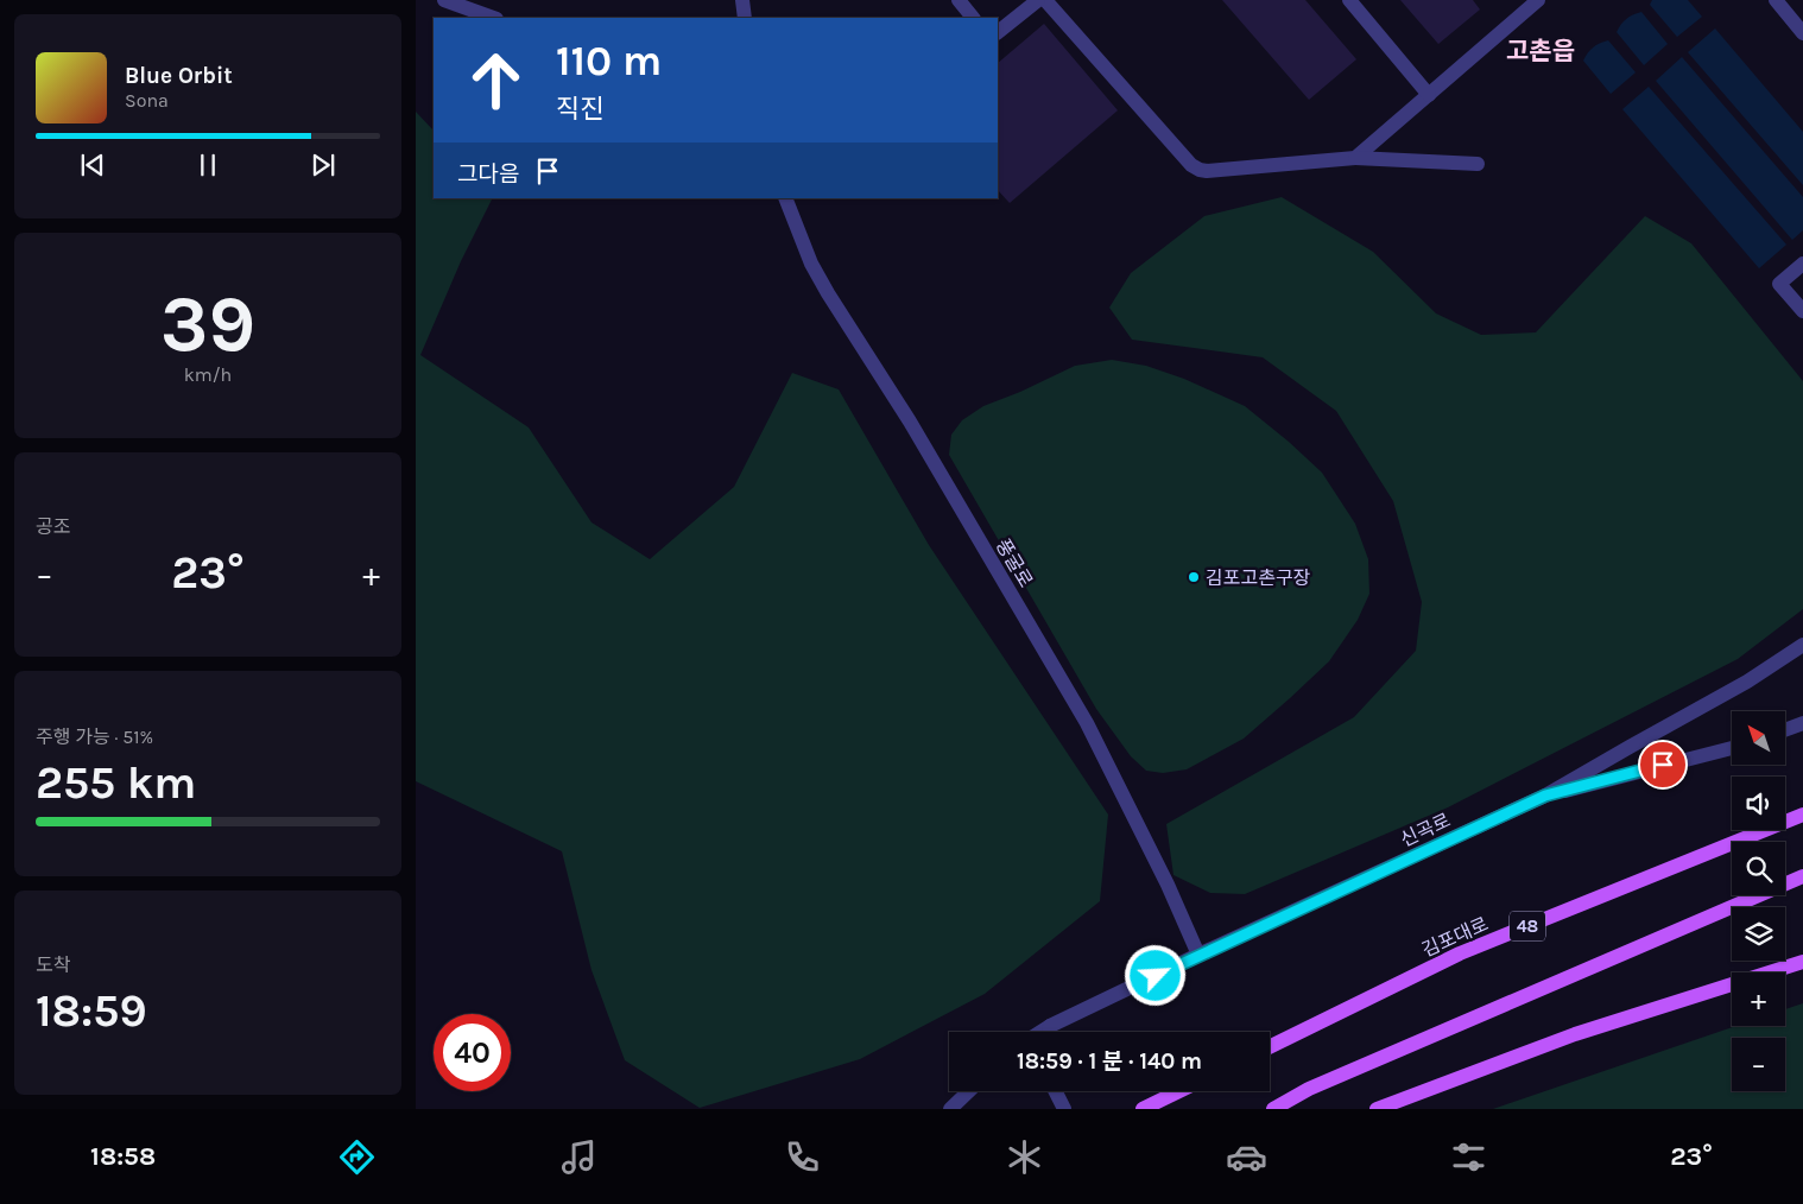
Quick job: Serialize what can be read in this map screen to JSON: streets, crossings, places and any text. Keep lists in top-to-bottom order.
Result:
{
  "streets": {
    "main road": ["48", "김포대로"],
    "street": ["풍굴로", "신곡로"]
  },
  "crossings": [
    ["풍굴로", "신곡로"]
  ],
  "districts": ["고촌읍"],
  "places": ["김포고촌구장"],
  "north": "top left",
  "page": {
    "turn": ["110 m", "직진"],
    "song": ["Blue Orbit", "Sona"],
    "then": "그다음",
    "tile": [
      ["39", "km/h"],
      "공조",
      ["주행 가능 · 51%", "255 km"],
      ["도착", "18:59"]
    ],
    "heat": ["−", "23°", "+"],
    "map_buttons": ["+", "−"],
    "limit": "40",
    "trip": "18:59 · 1 분 · 140 m",
    "tabs": ["18:58", "23°"]
  }
}
